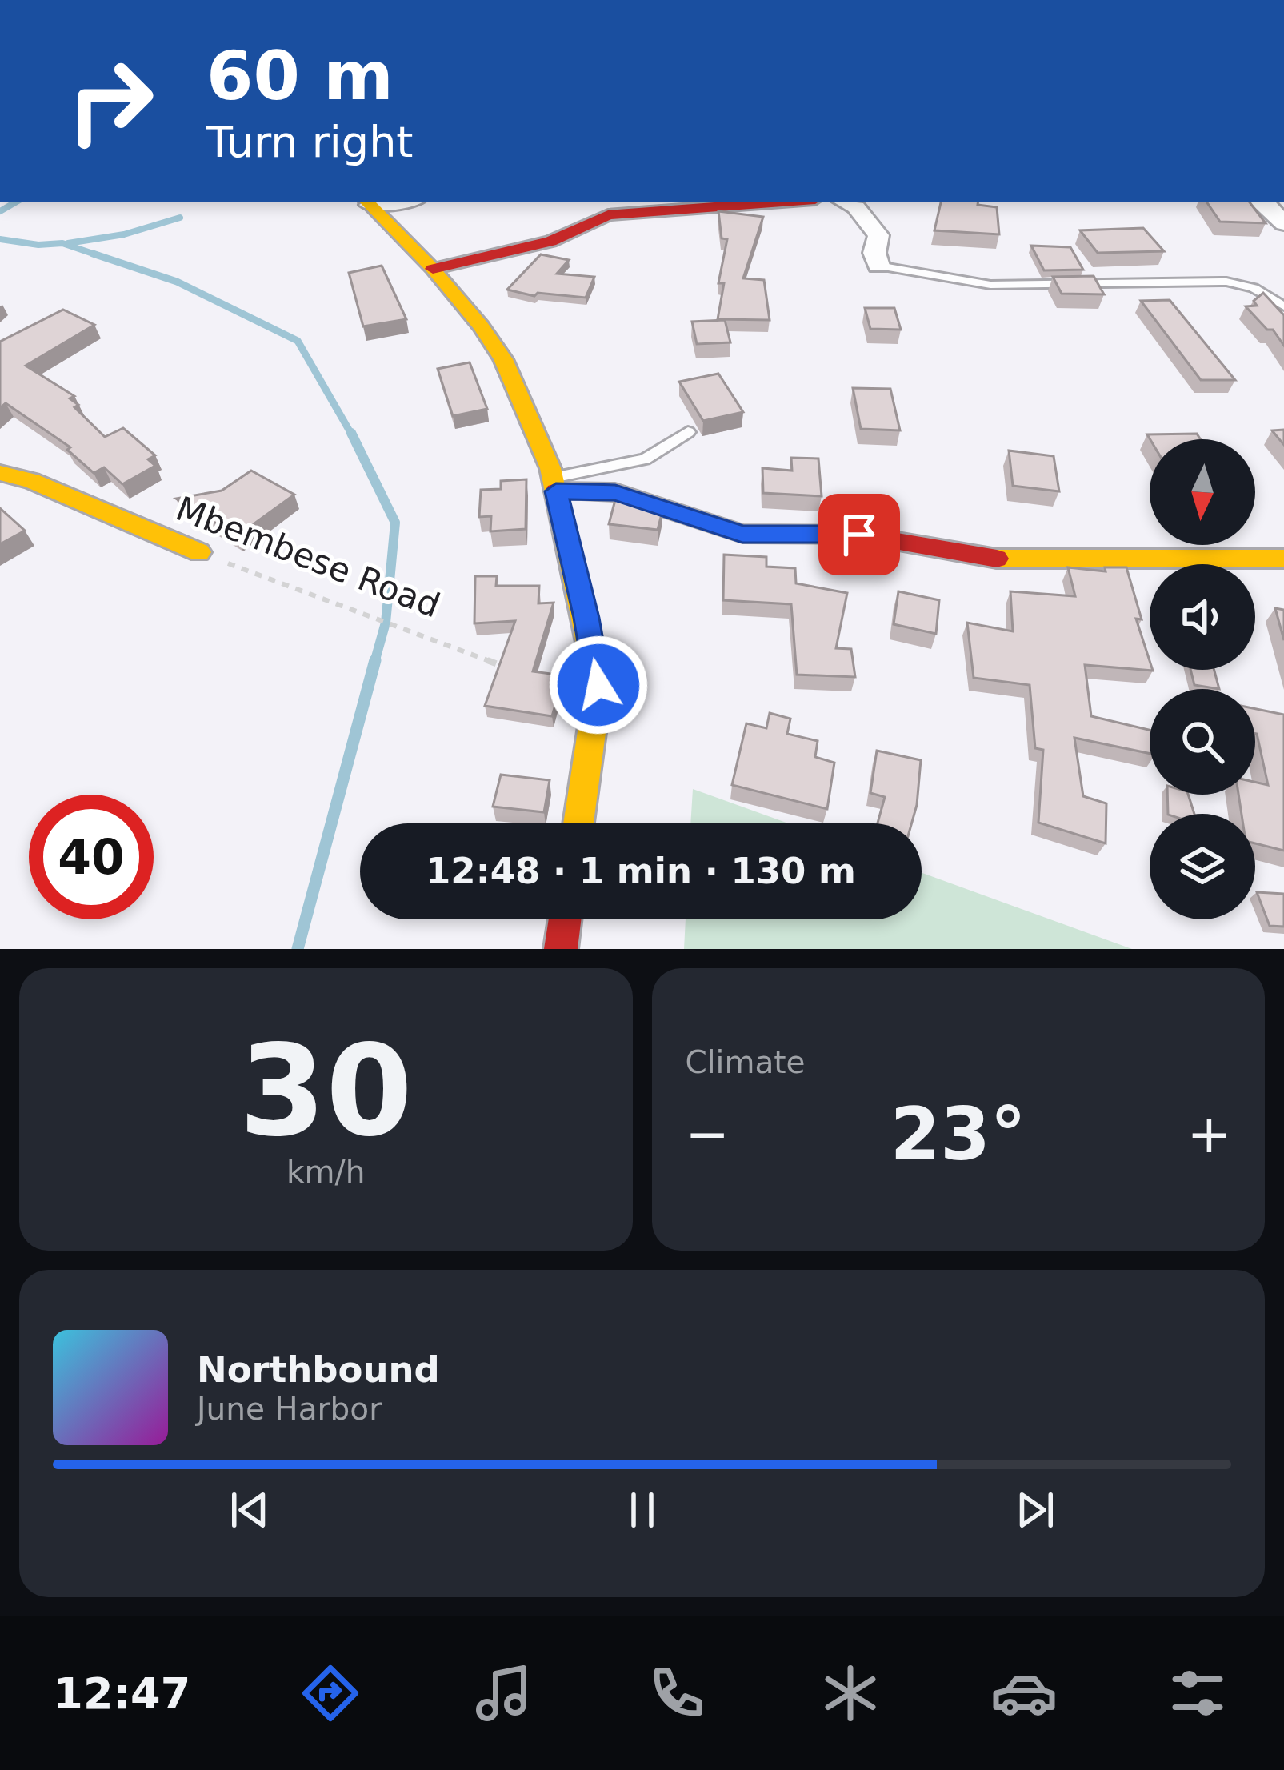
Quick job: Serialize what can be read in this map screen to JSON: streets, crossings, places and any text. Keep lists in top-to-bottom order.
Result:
{
  "streets": {
    "street": ["Mbembese Road"]
  },
  "north": "bottom",
  "page": {
    "turn": ["60 m", "Turn right"],
    "limit": "40",
    "trip": "12:48 · 1 min · 130 m",
    "tile": [
      ["30", "km/h"],
      "Climate"
    ],
    "heat": ["−", "23°", "+"],
    "song": ["Northbound", "June Harbor"],
    "tabs": "12:47"
  }
}
